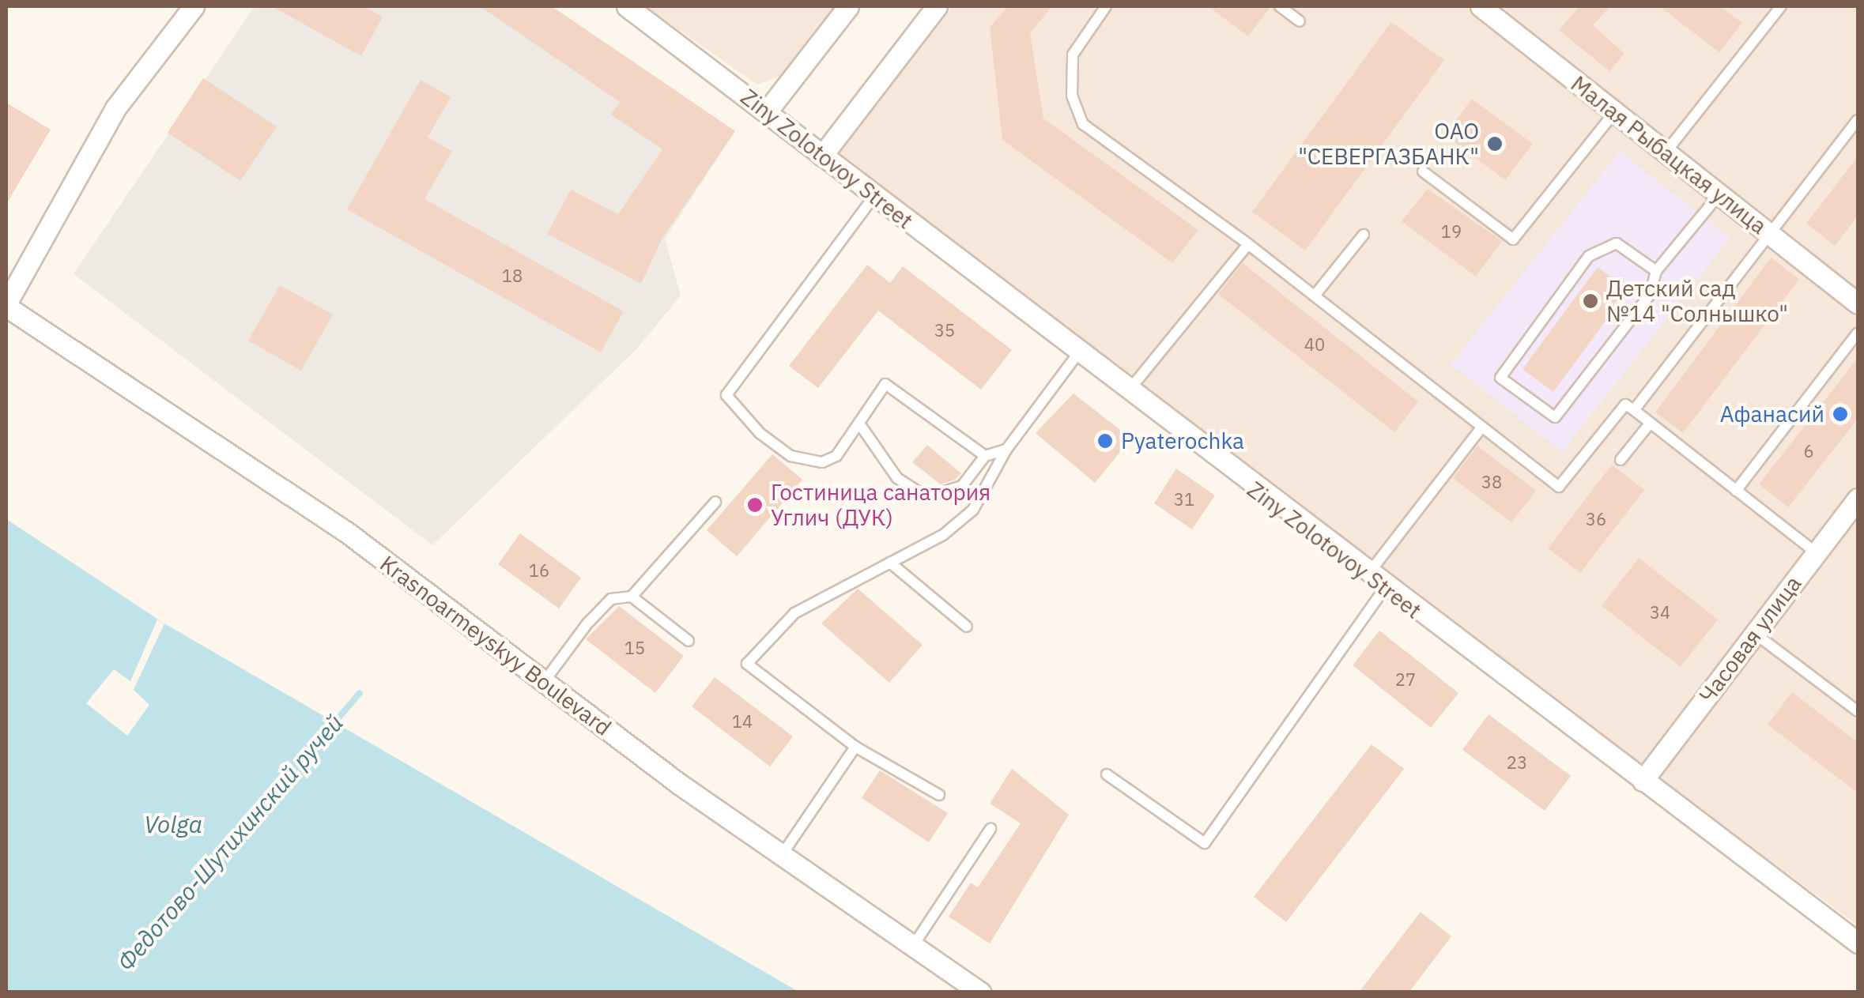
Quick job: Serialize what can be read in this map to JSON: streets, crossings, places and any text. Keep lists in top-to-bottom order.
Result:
{
  "streets": {
    "street": [
      "Малая Рыбацкая улица",
      "Ziny Zolotovoy Street",
      "Часовая улица",
      "Krasnoarmeyskyy Boulevard"
    ]
  },
  "crossings": [
    ["Ziny Zolotovoy Street", "Часовая улица"]
  ],
  "water": ["Volga", "Федотово-Шутихинский ручей"],
  "places": [
    "ОАО \"СЕВЕРГАЗБАНК\"",
    "Детский сад №14 \"Солнышко\"",
    "Афанасий",
    "Pyaterochka",
    "Гостиница санатория Углич (ДУК)"
  ],
  "house_numbers": [
    "19",
    "18",
    "35",
    "40",
    "6",
    "38",
    "31",
    "36",
    "16",
    "34",
    "15",
    "27",
    "14",
    "23"
  ]
}
